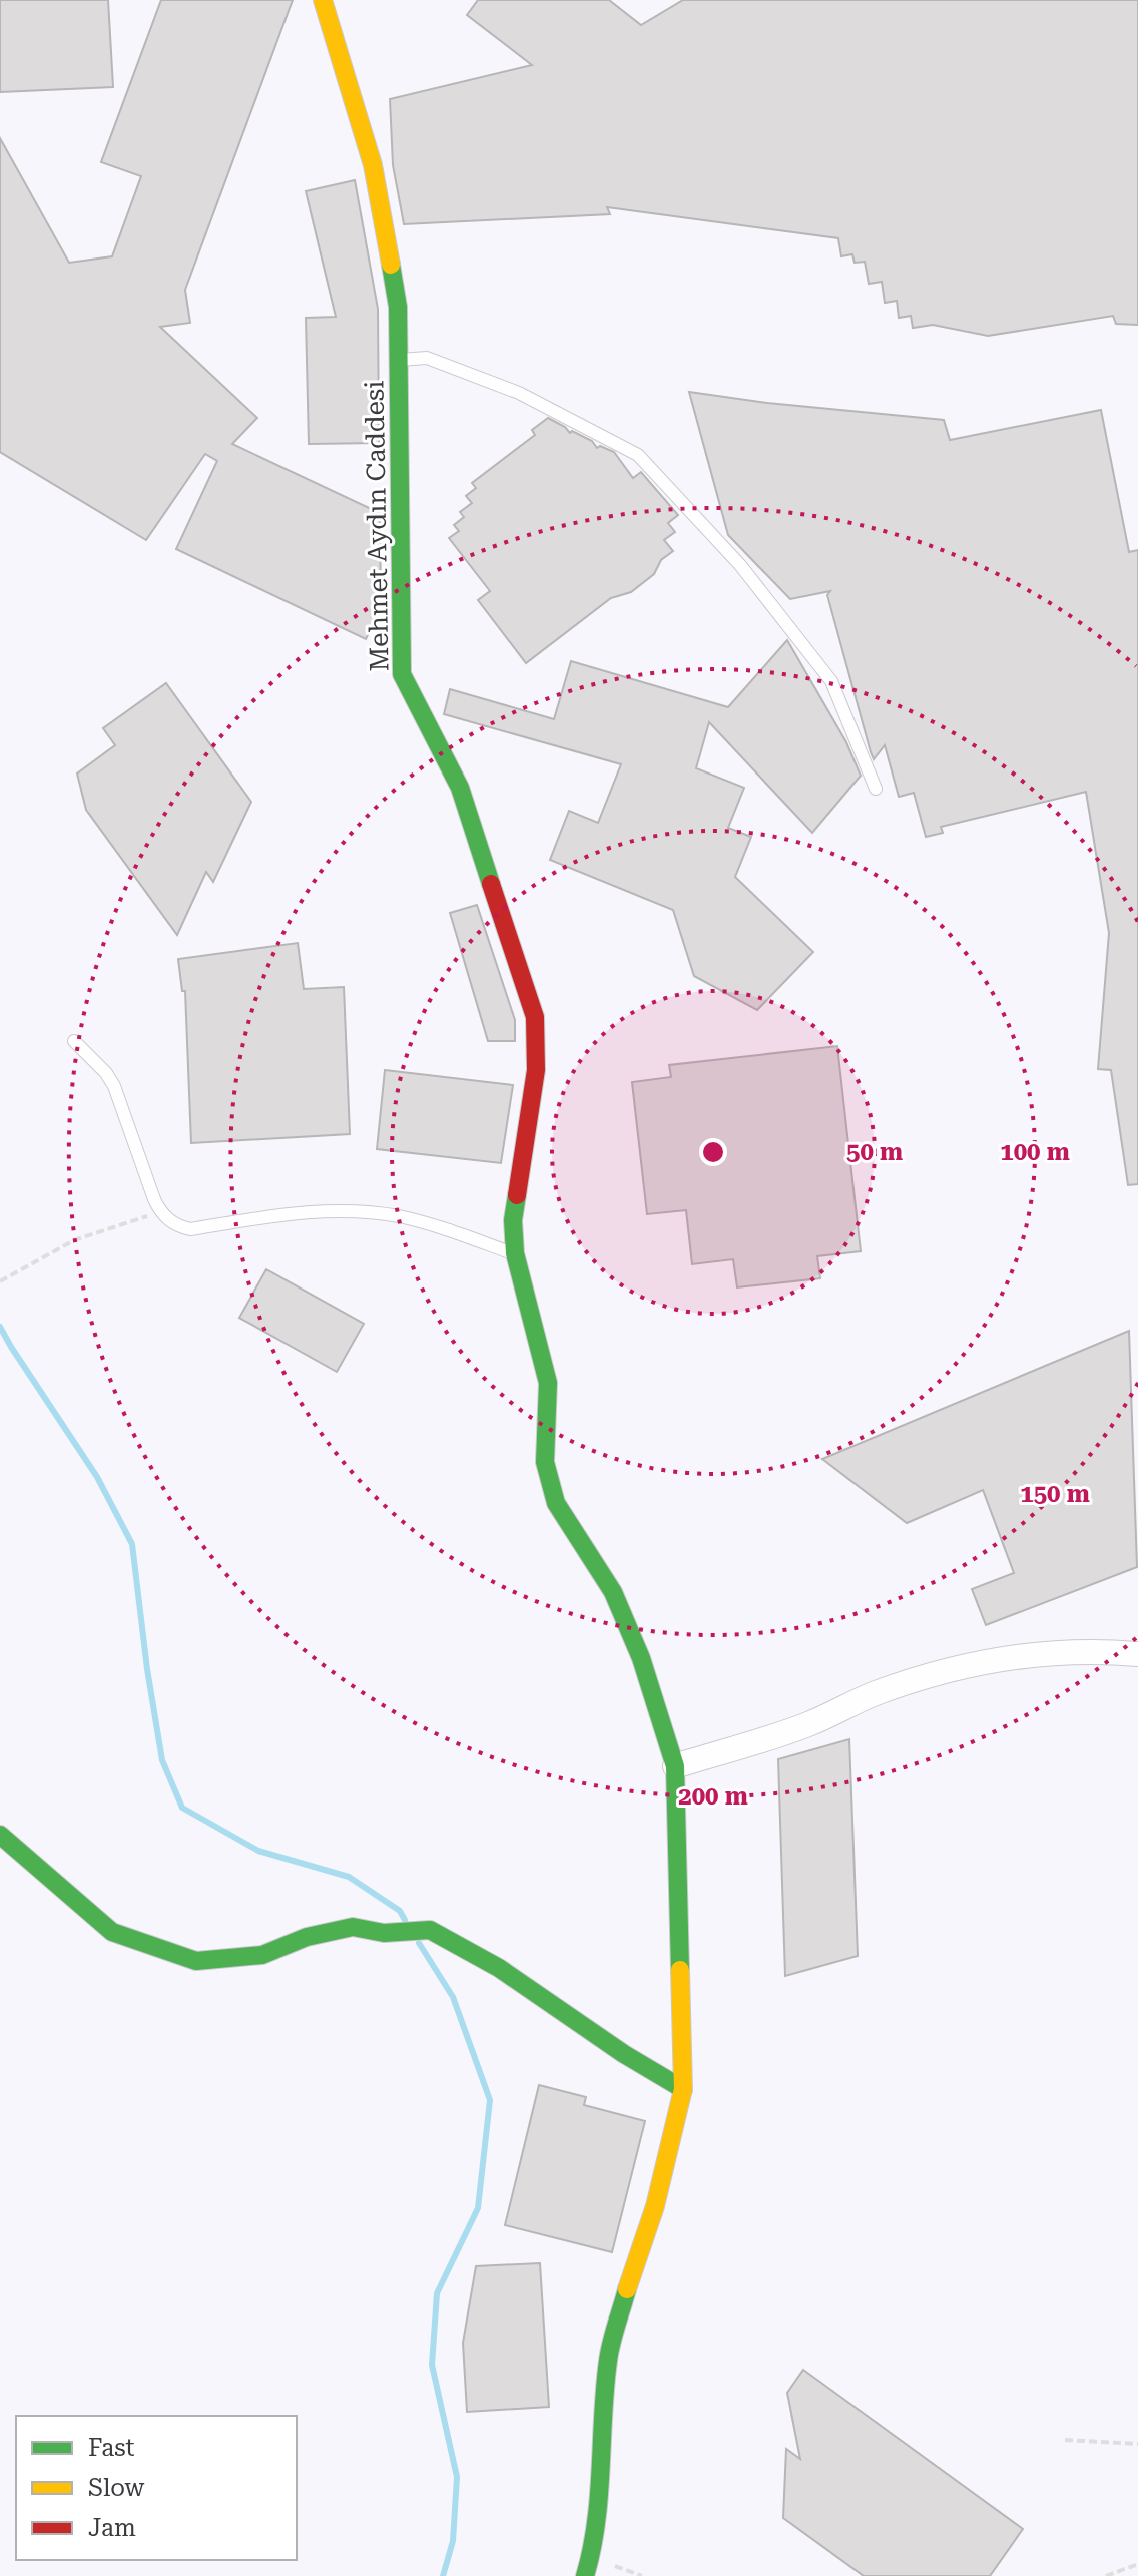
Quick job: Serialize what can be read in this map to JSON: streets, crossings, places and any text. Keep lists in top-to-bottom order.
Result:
{
  "streets": {
    "street": ["Mehmet Aydın Caddesi"]
  },
  "legend": ["Fast", "Slow", "Jam"],
  "rings": [
    "50 m",
    "100 m",
    "150 m",
    "200 m"
  ]
}
